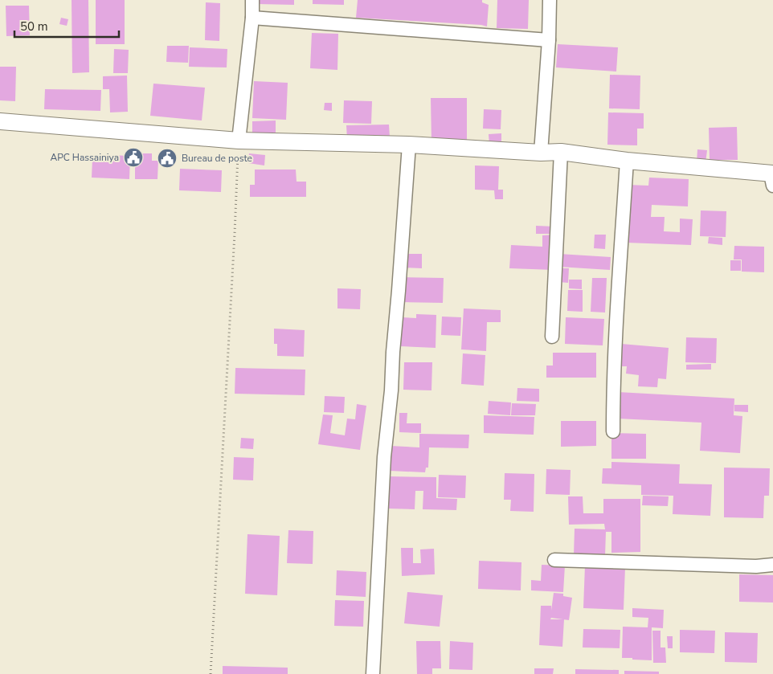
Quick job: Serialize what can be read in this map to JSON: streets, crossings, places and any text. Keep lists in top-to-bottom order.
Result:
{
  "places": {
    "public building": ["APC Hassainiya", "Bureau de poste"]
  },
  "scale_bar": "50 m"
}
